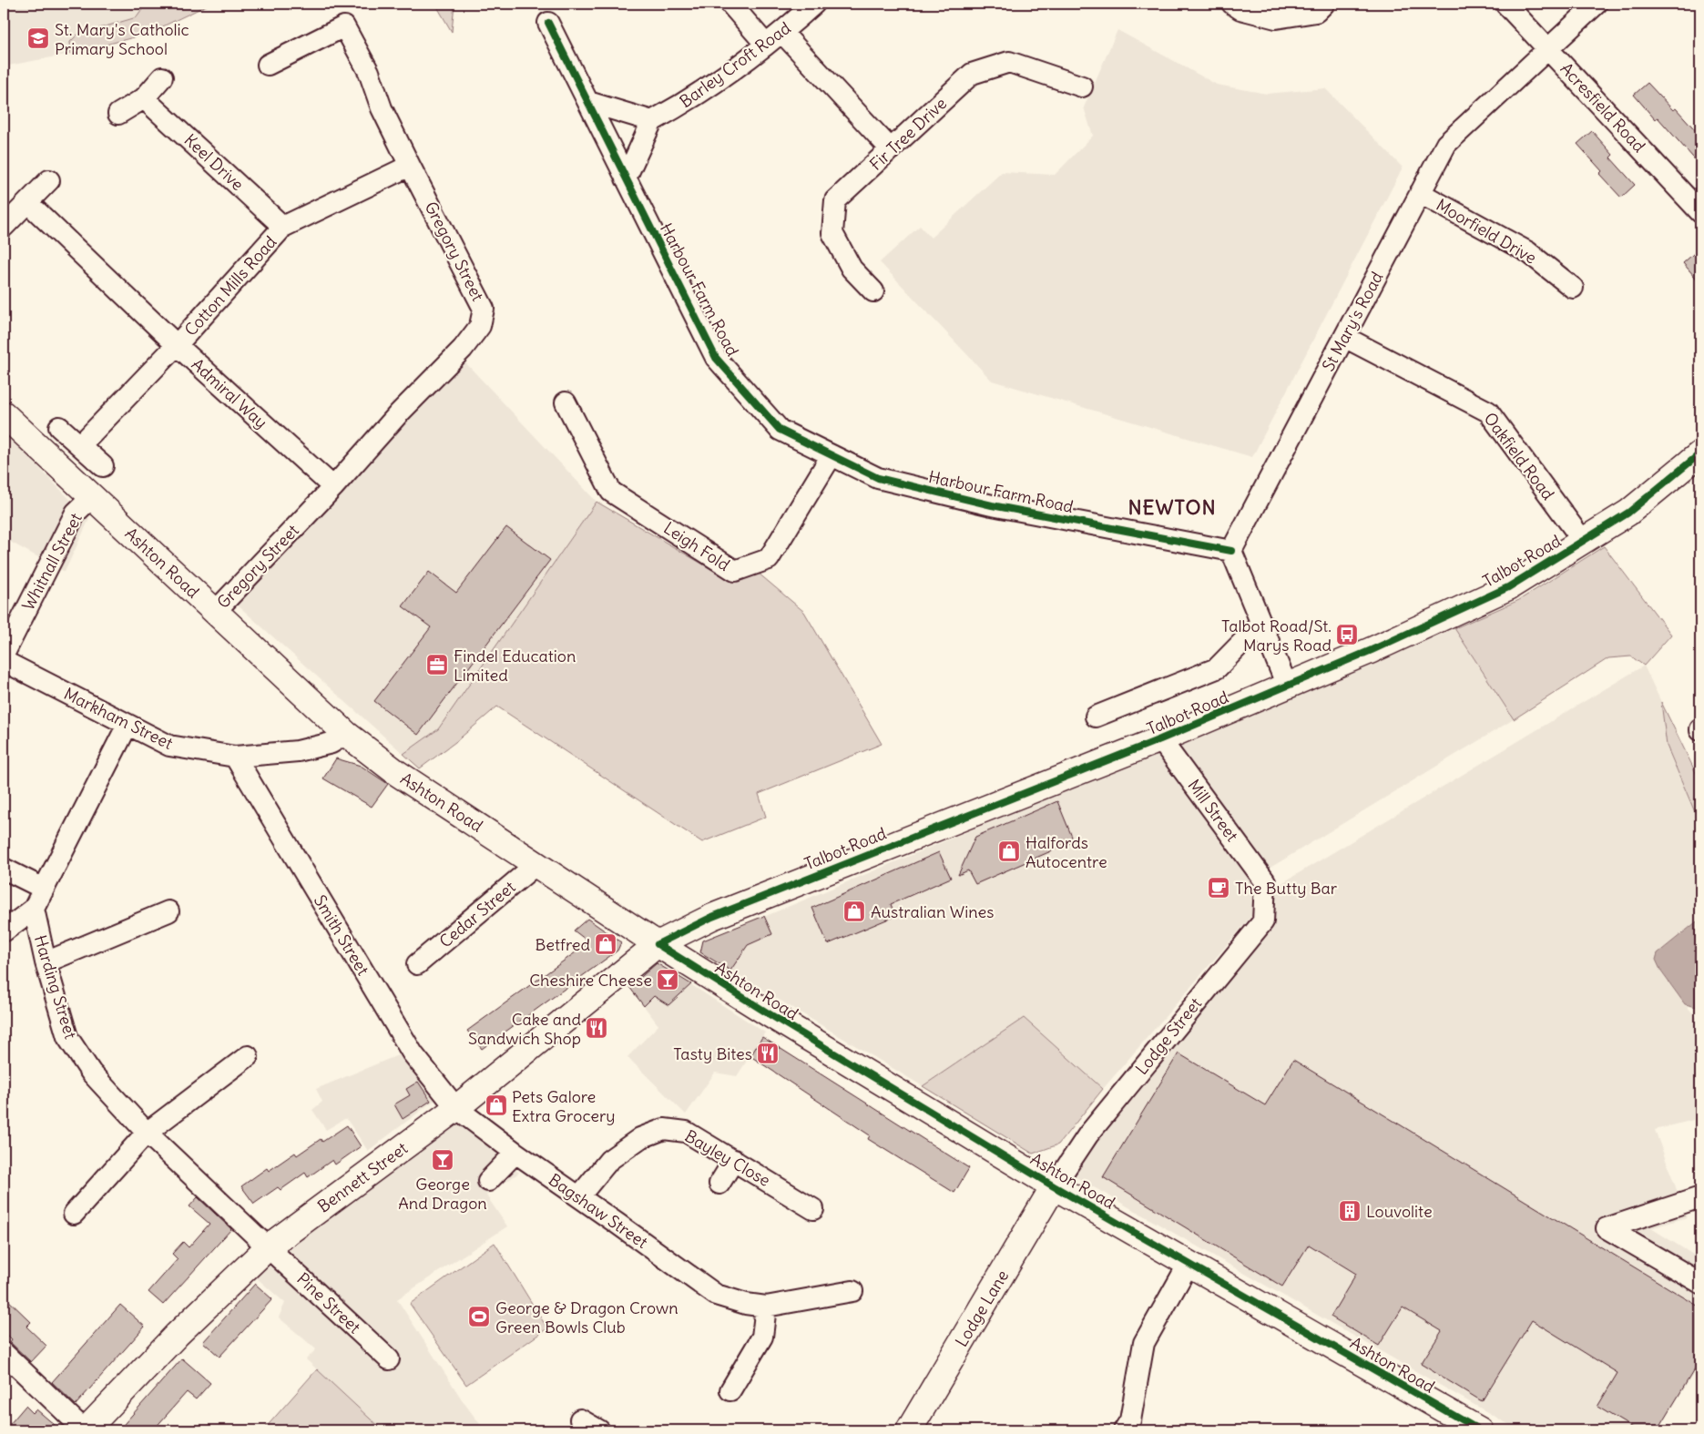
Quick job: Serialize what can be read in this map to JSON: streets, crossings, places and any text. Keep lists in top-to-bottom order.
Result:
{
  "streets": {
    "street": [
      "Barley Croft Road",
      "Acresfield Road",
      "Fir Tree Drive",
      "Keel Drive",
      "Moorfield Drive",
      "Gregory Street",
      "Cotton Mills Road",
      "Harbour Farm Road",
      "St Mary's Road",
      "Admiral Way",
      "Oakfield Road",
      "Leigh Fold",
      "Talbot Road",
      "Whitnall Street",
      "Ashton Road",
      "Markham Street",
      "Mill Street",
      "Cedar Street",
      "Smith Street",
      "Harding Street",
      "Lodge Street",
      "Bayley Close",
      "Bennett Street",
      "Bagshaw Street",
      "Pine Street",
      "Lodge Lane"
    ]
  },
  "crossings": [
    ["Acresfield Road", "St Mary's Road"],
    ["Keel Drive", "Cotton Mills Road"],
    ["Moorfield Drive", "St Mary's Road"],
    ["Gregory Street", "Cotton Mills Road"],
    ["Gregory Street", "Admiral Way"],
    ["Gregory Street", "Ashton Road"],
    ["Cotton Mills Road", "Admiral Way"],
    ["Harbour Farm Road", "St Mary's Road"],
    ["Harbour Farm Road", "Leigh Fold"],
    ["St Mary's Road", "Oakfield Road"],
    ["Oakfield Road", "Talbot Road"],
    ["Talbot Road", "Ashton Road"],
    ["Talbot Road", "Mill Street"],
    ["Talbot Road", "Bennett Street"],
    ["Whitnall Street", "Ashton Road"],
    ["Ashton Road", "Markham Street"],
    ["Ashton Road", "Cedar Street"],
    ["Ashton Road", "Lodge Street"],
    ["Ashton Road", "Bennett Street"],
    ["Ashton Road", "Lodge Lane"],
    ["Markham Street", "Smith Street"],
    ["Mill Street", "Lodge Street"],
    ["Smith Street", "Bennett Street"],
    ["Smith Street", "Bagshaw Street"],
    ["Harding Street", "Bennett Street"],
    ["Harding Street", "Pine Street"],
    ["Lodge Street", "Lodge Lane"],
    ["Bayley Close", "Bagshaw Street"],
    ["Bennett Street", "Bagshaw Street"],
    ["Bennett Street", "Pine Street"]
  ],
  "districts": ["NEWTON"],
  "places": {
    "school or university": ["St. Mary's Catholic Primary School"],
    "bus stop": ["Talbot Road/St. Marys Road"],
    "office": ["Findel Education Limited"],
    "shop": [
      "Halfords Autocentre",
      "Australian Wines",
      "Betfred",
      "Pets Galore Extra Grocery"
    ],
    "cafe": ["The Butty Bar"],
    "bar": ["Cheshire Cheese", "George And Dragon"],
    "restaurant": ["Cake and Sandwich Shop", "Tasty Bites"],
    "building": ["Louvolite"],
    "sports": ["George & Dragon Crown Green Bowls Club"]
  }
}
